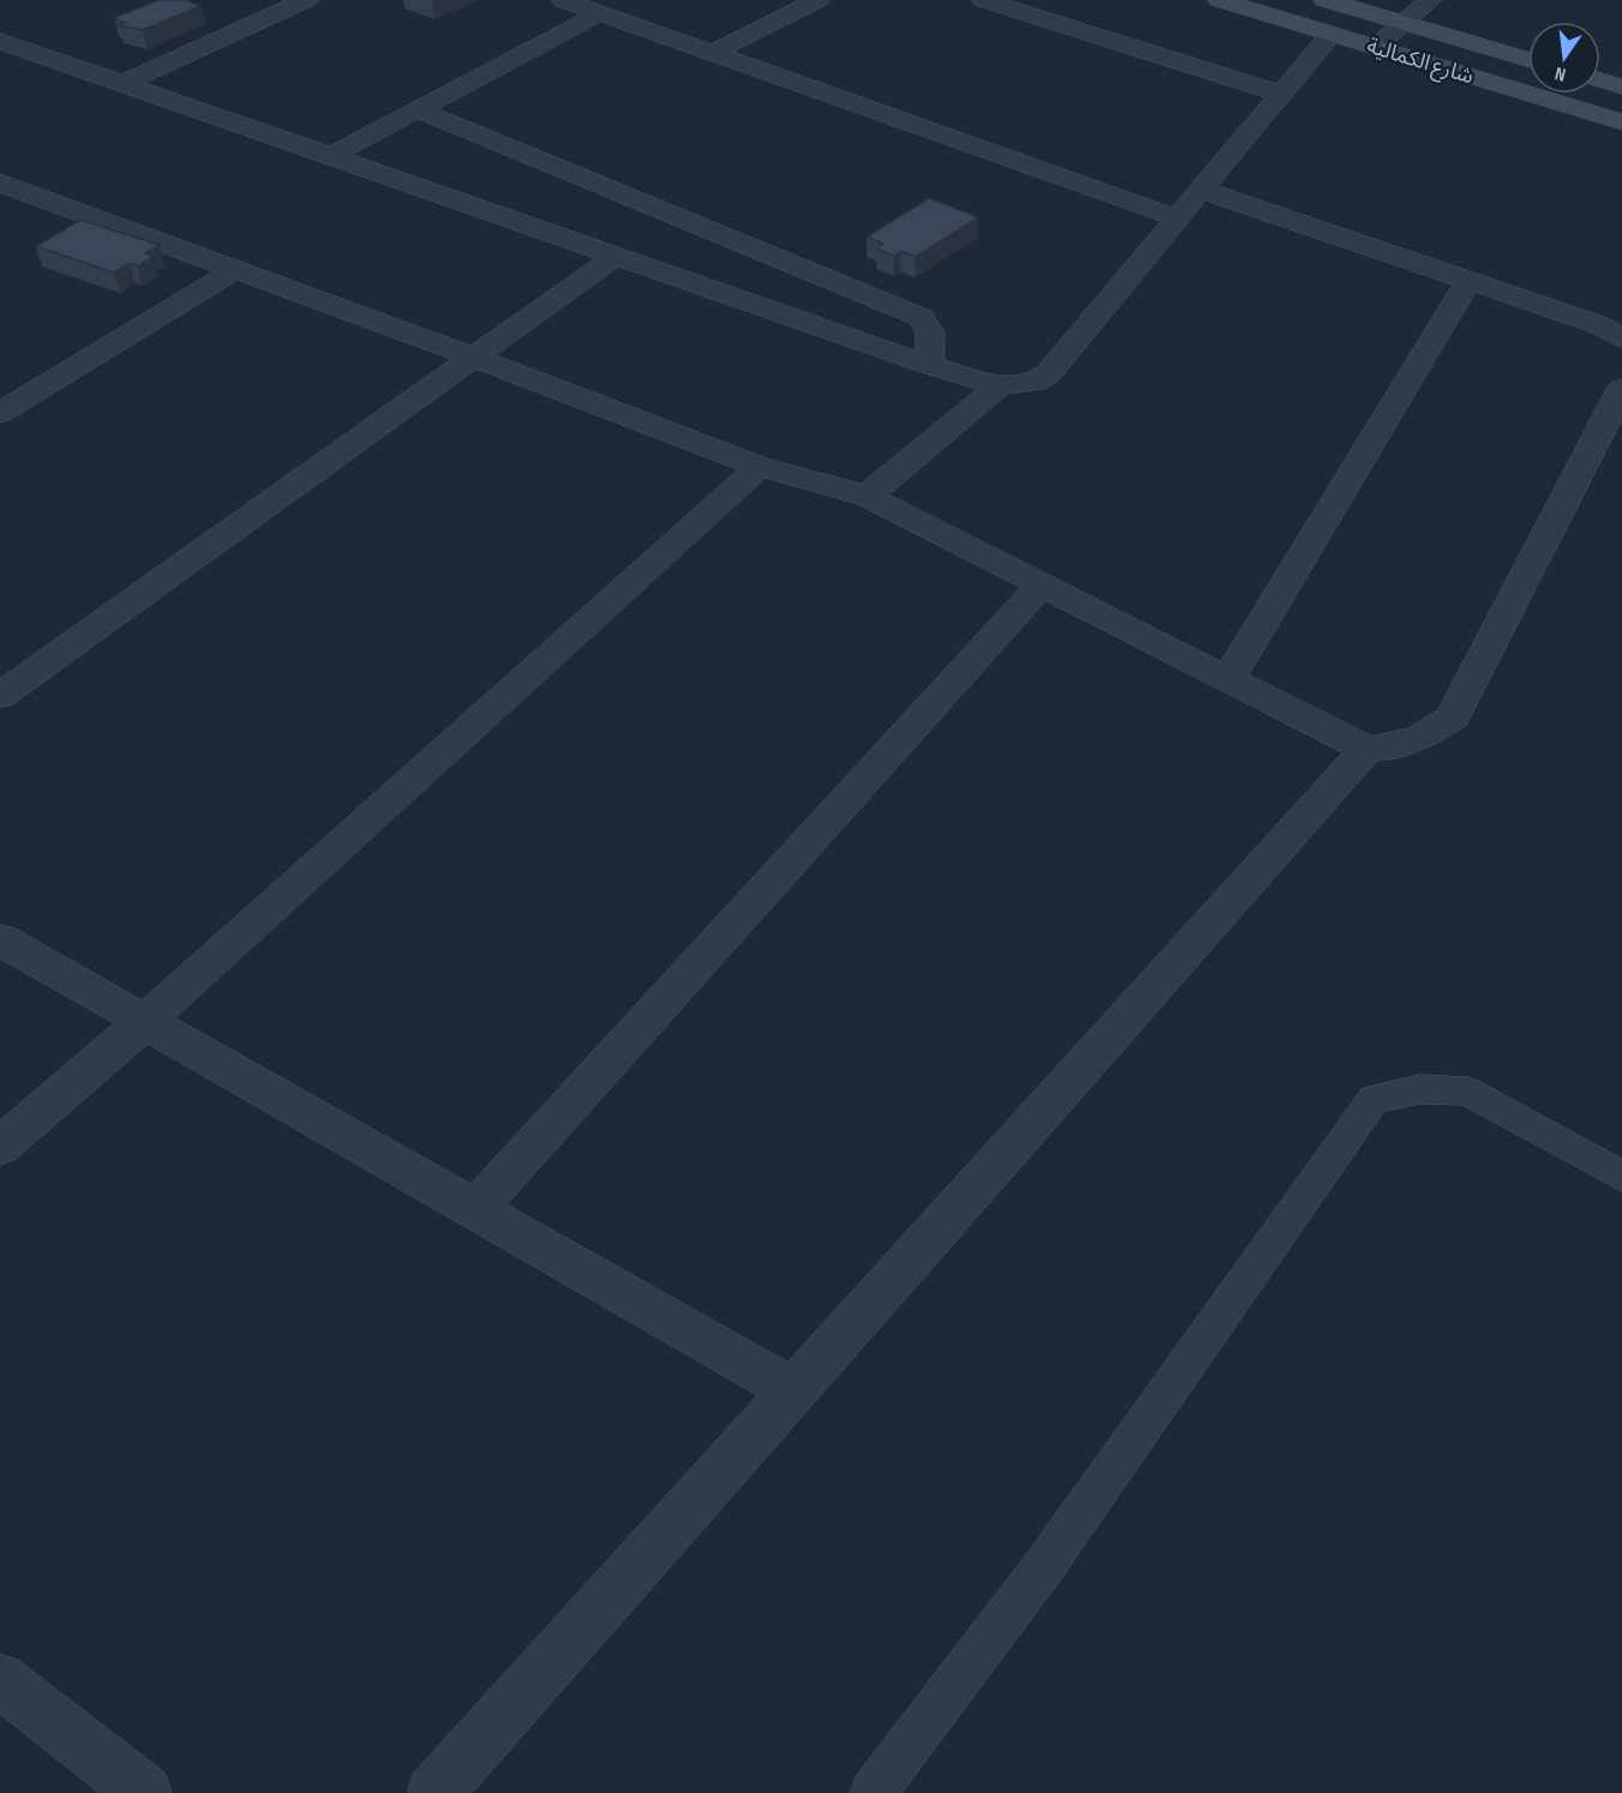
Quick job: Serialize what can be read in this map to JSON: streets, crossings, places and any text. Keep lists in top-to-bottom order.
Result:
{
  "streets": {
    "main road": ["شارع الكمالية"]
  },
  "north": "bottom"
}
